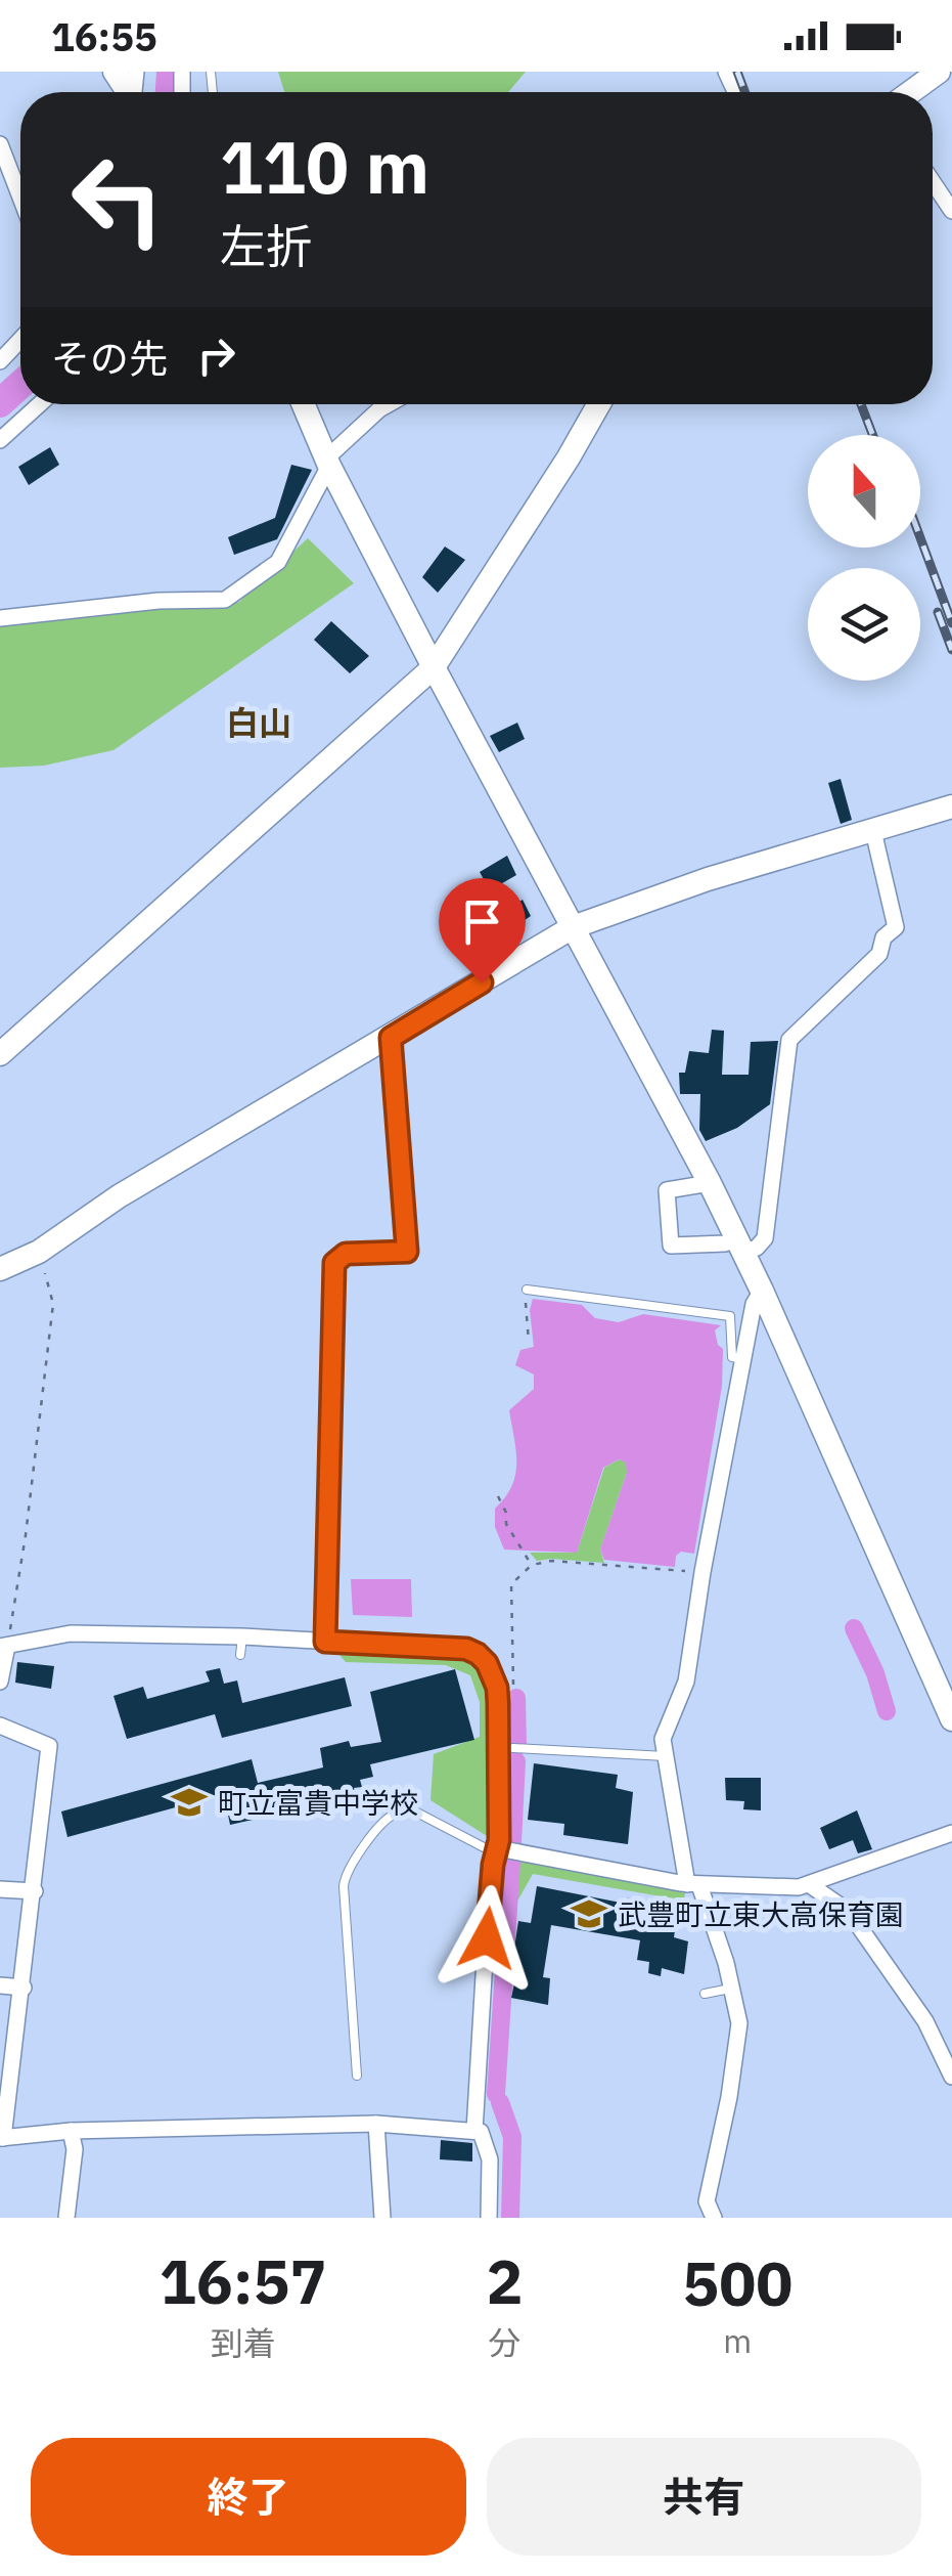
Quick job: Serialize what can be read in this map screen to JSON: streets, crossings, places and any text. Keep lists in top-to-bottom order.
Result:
{
  "districts": ["白山"],
  "places": {
    "school or university": ["町立富貴中学校", "武豊町立東大高保育園"]
  },
  "north": "top",
  "page": {
    "status": "16:55",
    "turn": ["110 m", "左折"],
    "then": "その先",
    "eta": [
      "16:57",
      "到着",
      "2",
      "分",
      "500",
      "m"
    ],
    "buttons": ["終了", "共有"]
  }
}
